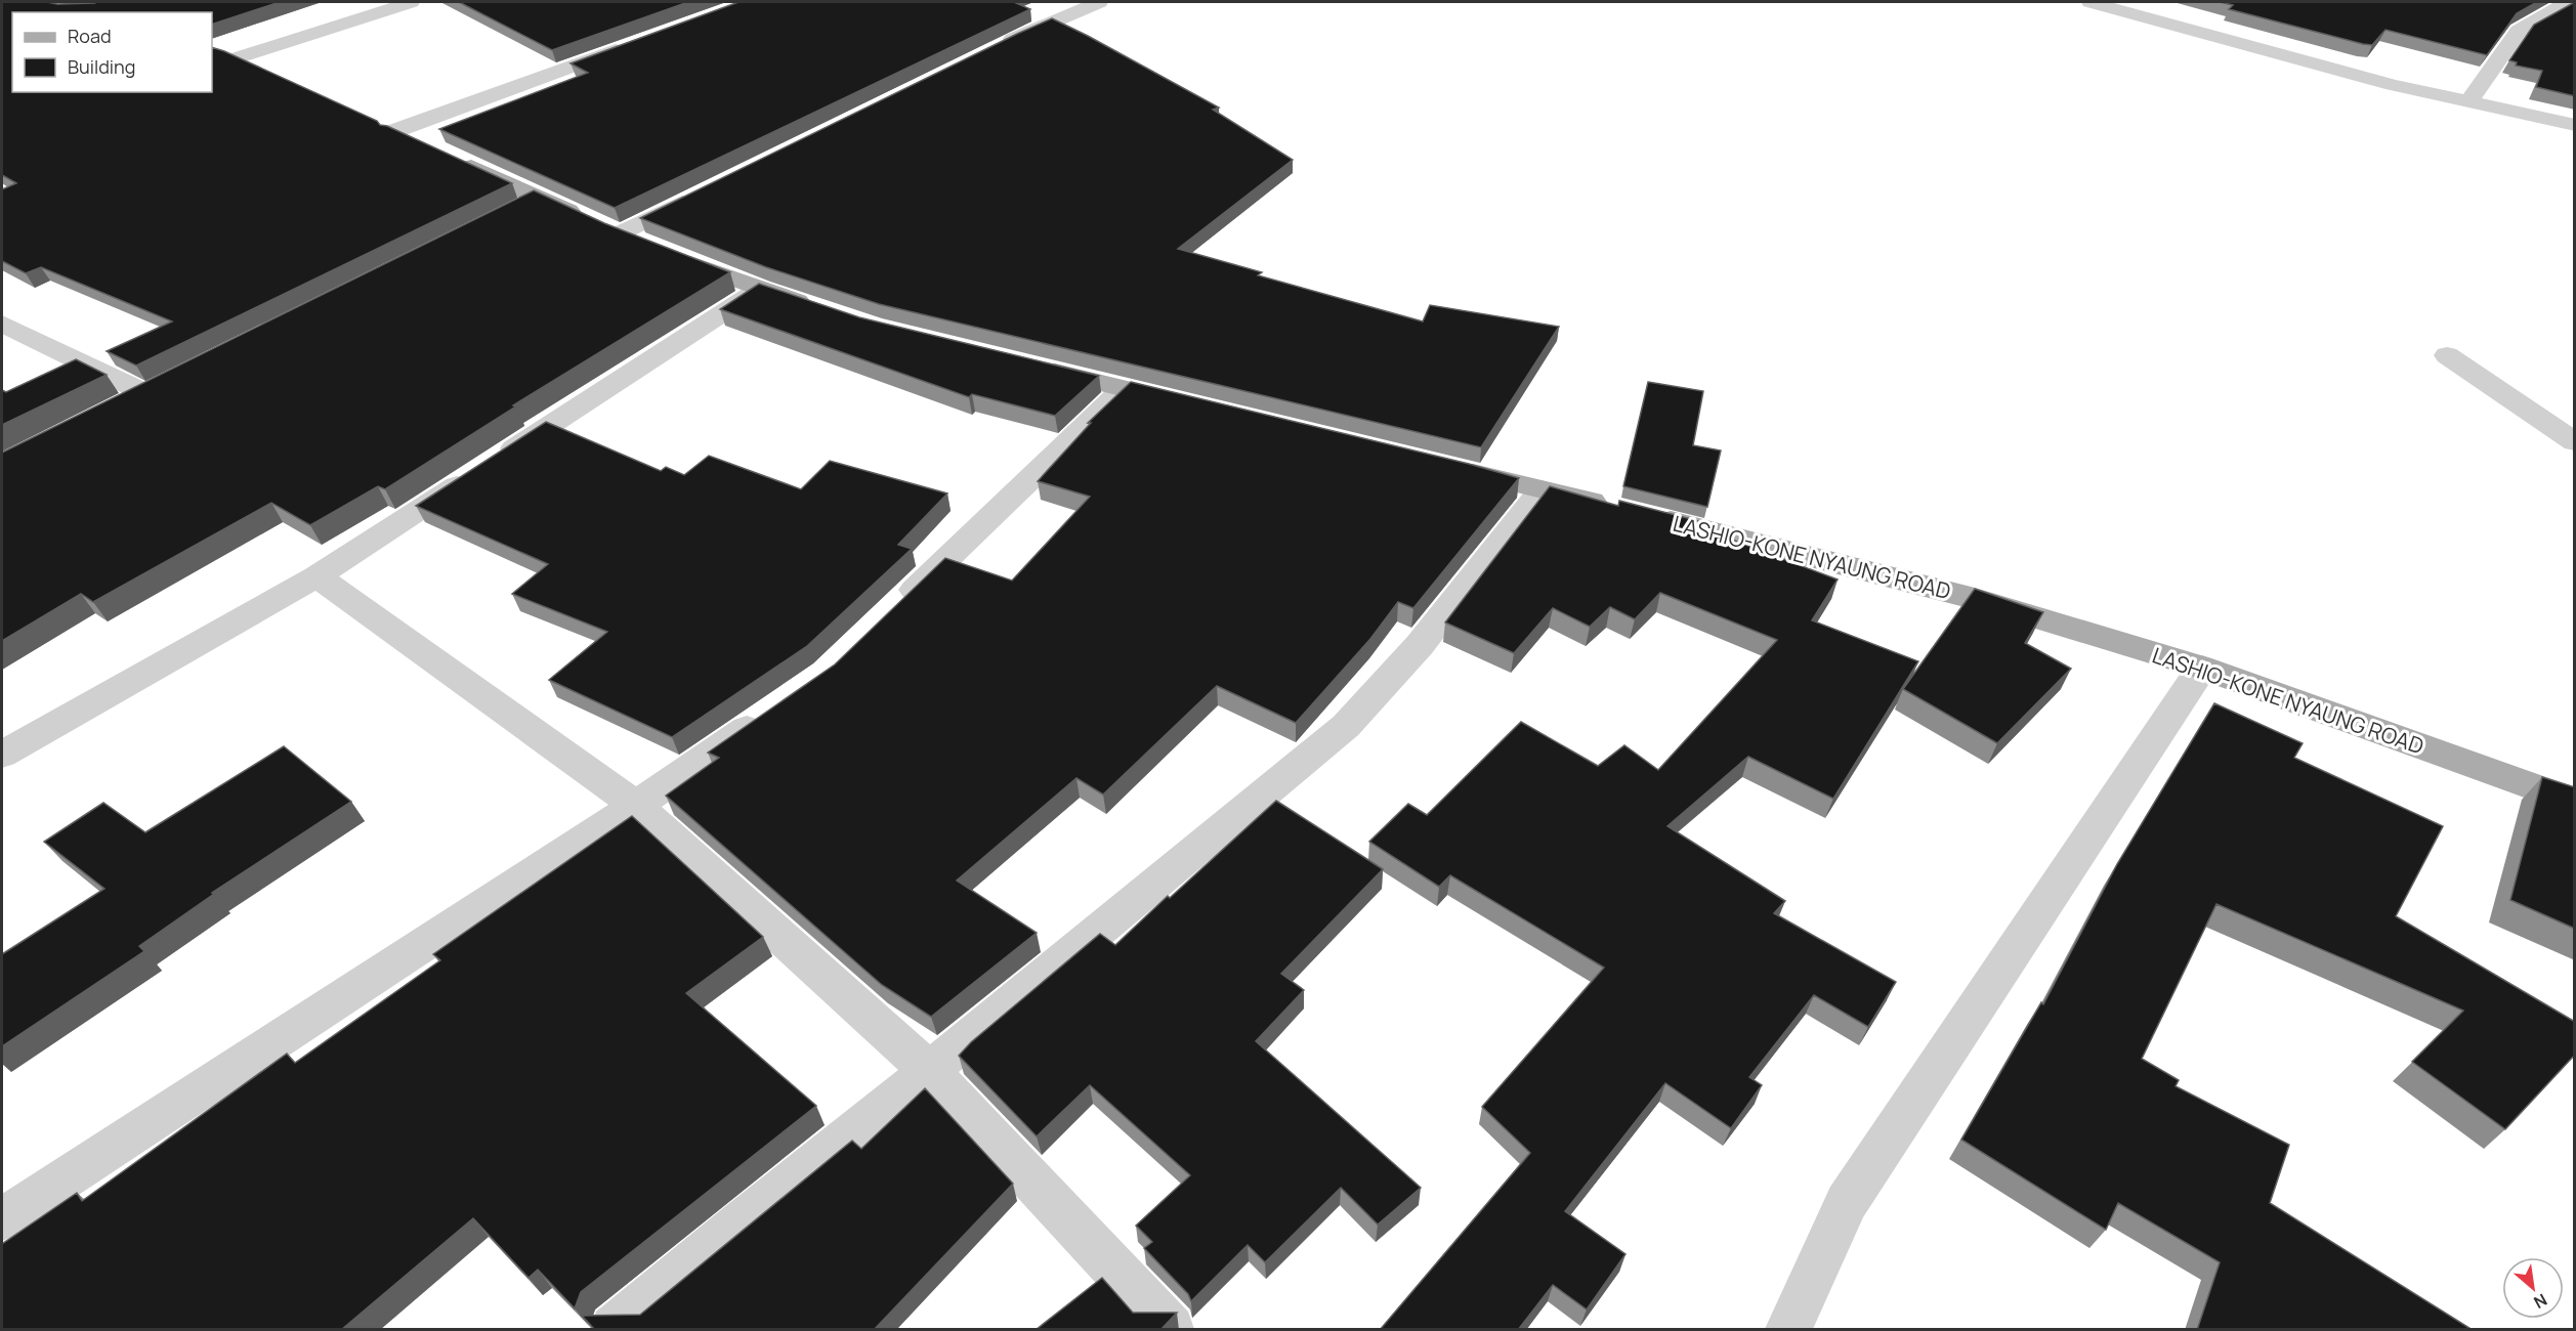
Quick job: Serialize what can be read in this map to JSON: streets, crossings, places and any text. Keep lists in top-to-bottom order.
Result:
{
  "streets": {
    "main road": ["LASHIO-KONE NYAUNG ROAD"]
  },
  "legend": ["Road", "Building"],
  "north": "bottom right"
}
